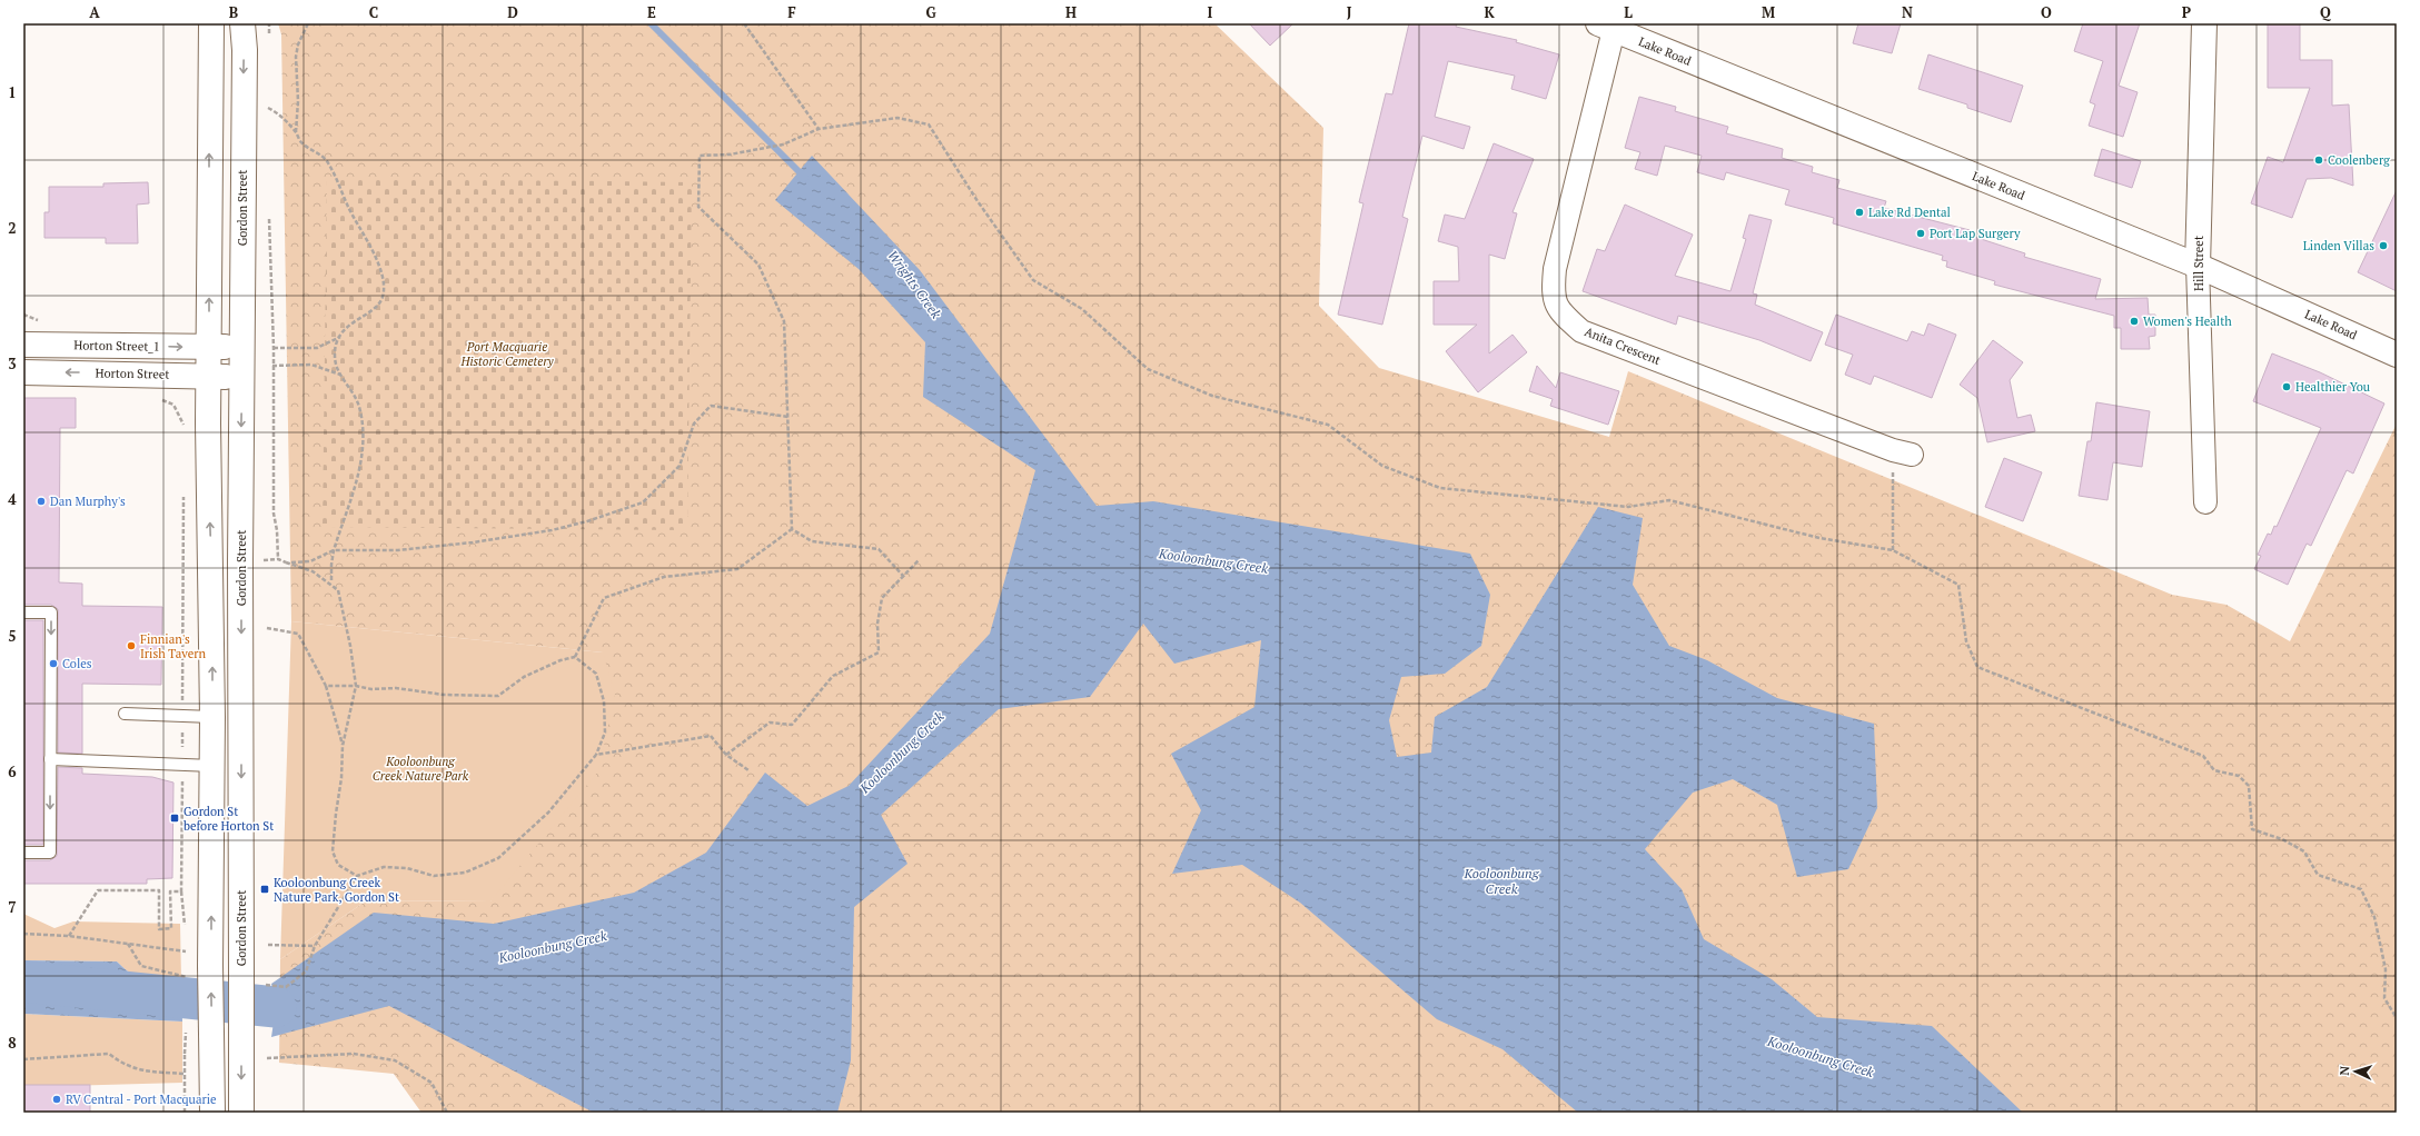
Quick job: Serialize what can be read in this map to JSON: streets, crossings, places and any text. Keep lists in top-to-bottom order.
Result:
{
  "streets": {
    "main road": [
      "Lake Road",
      "Gordon Street",
      "Hill Street",
      "Horton Street_1",
      "Horton Street"
    ],
    "street": ["Anita Crescent"]
  },
  "crossings": [
    ["Lake Road", "Hill Street"],
    ["Lake Road", "Anita Crescent"],
    ["Gordon Street", "Horton Street"]
  ],
  "one_way": ["Horton Street_1", "Horton Street"],
  "water": ["Wrights Creek", "Kooloonbung Creek"],
  "parks": ["Port Macquarie Historic Cemetery", "Kooloonbung Creek Nature Park"],
  "places": {
    "other": [
      "Coolenberg",
      "Lake Rd Dental",
      "Port Lap Surgery",
      "Linden Villas",
      "Women's Health",
      "Healthier You",
      "Dan Murphy's",
      "Finnian's Irish Tavern",
      "Coles",
      "RV Central - Port Macquarie"
    ],
    "transit": ["Gordon St before Horton St", "Kooloonbung Creek Nature Park, Gordon St"]
  },
  "north": "left",
  "grid": {
    "columns": [
      "A",
      "B",
      "C",
      "D",
      "E",
      "F",
      "G",
      "H",
      "I",
      "J",
      "K",
      "L",
      "M",
      "N",
      "O",
      "P",
      "Q"
    ],
    "rows": [
      "1",
      "2",
      "3",
      "4",
      "5",
      "6",
      "7",
      "8"
    ]
  }
}
